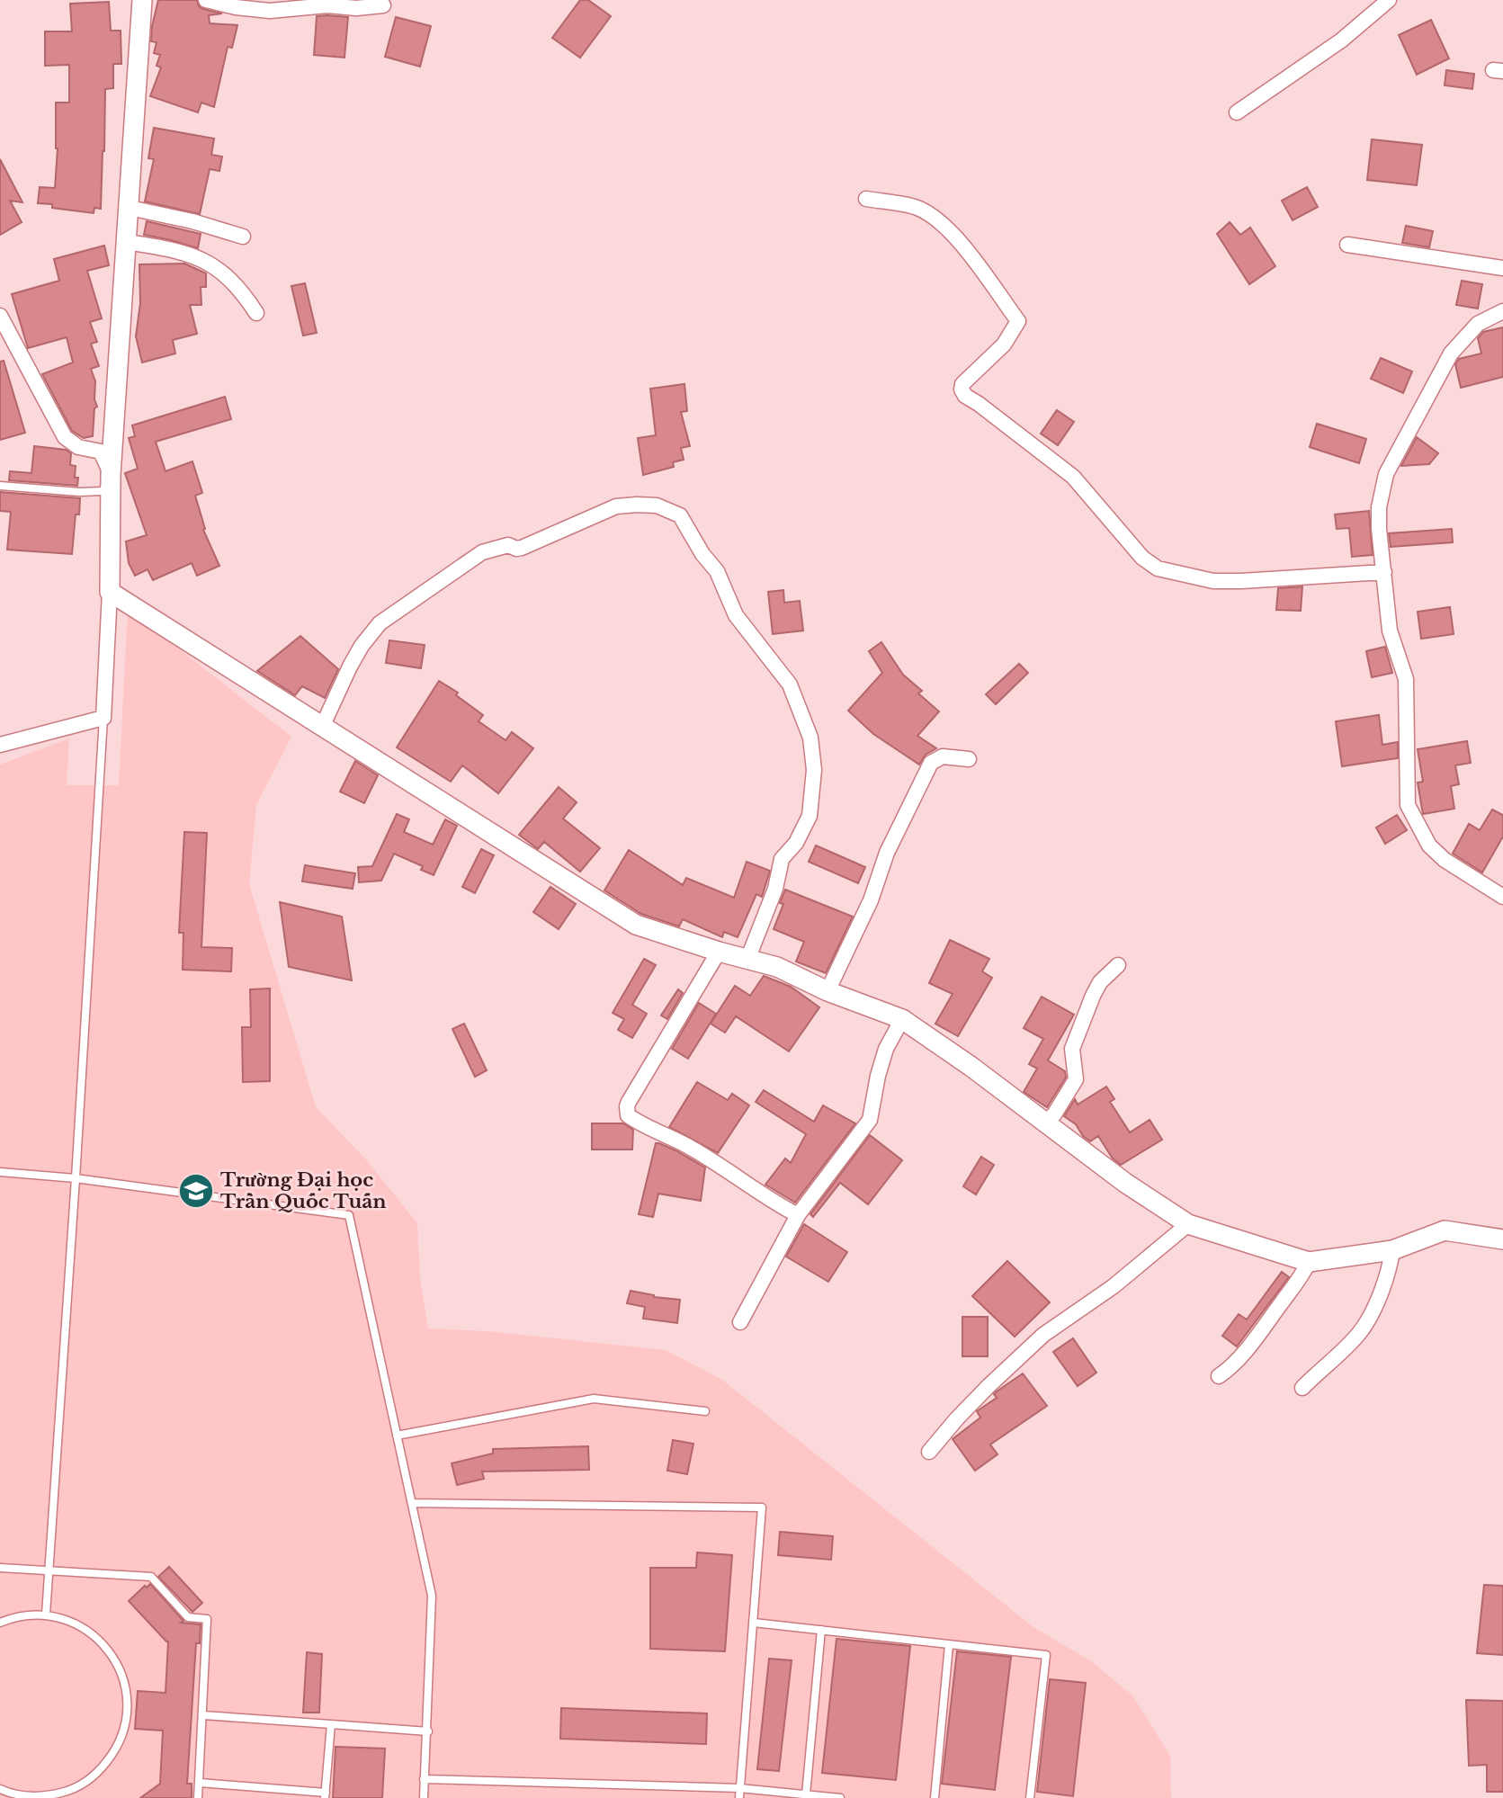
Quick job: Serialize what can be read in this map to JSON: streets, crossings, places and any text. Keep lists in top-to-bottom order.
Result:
{
  "places": {
    "school or university": ["Trường Đại học Trần Quốc Tuấn"]
  }
}
